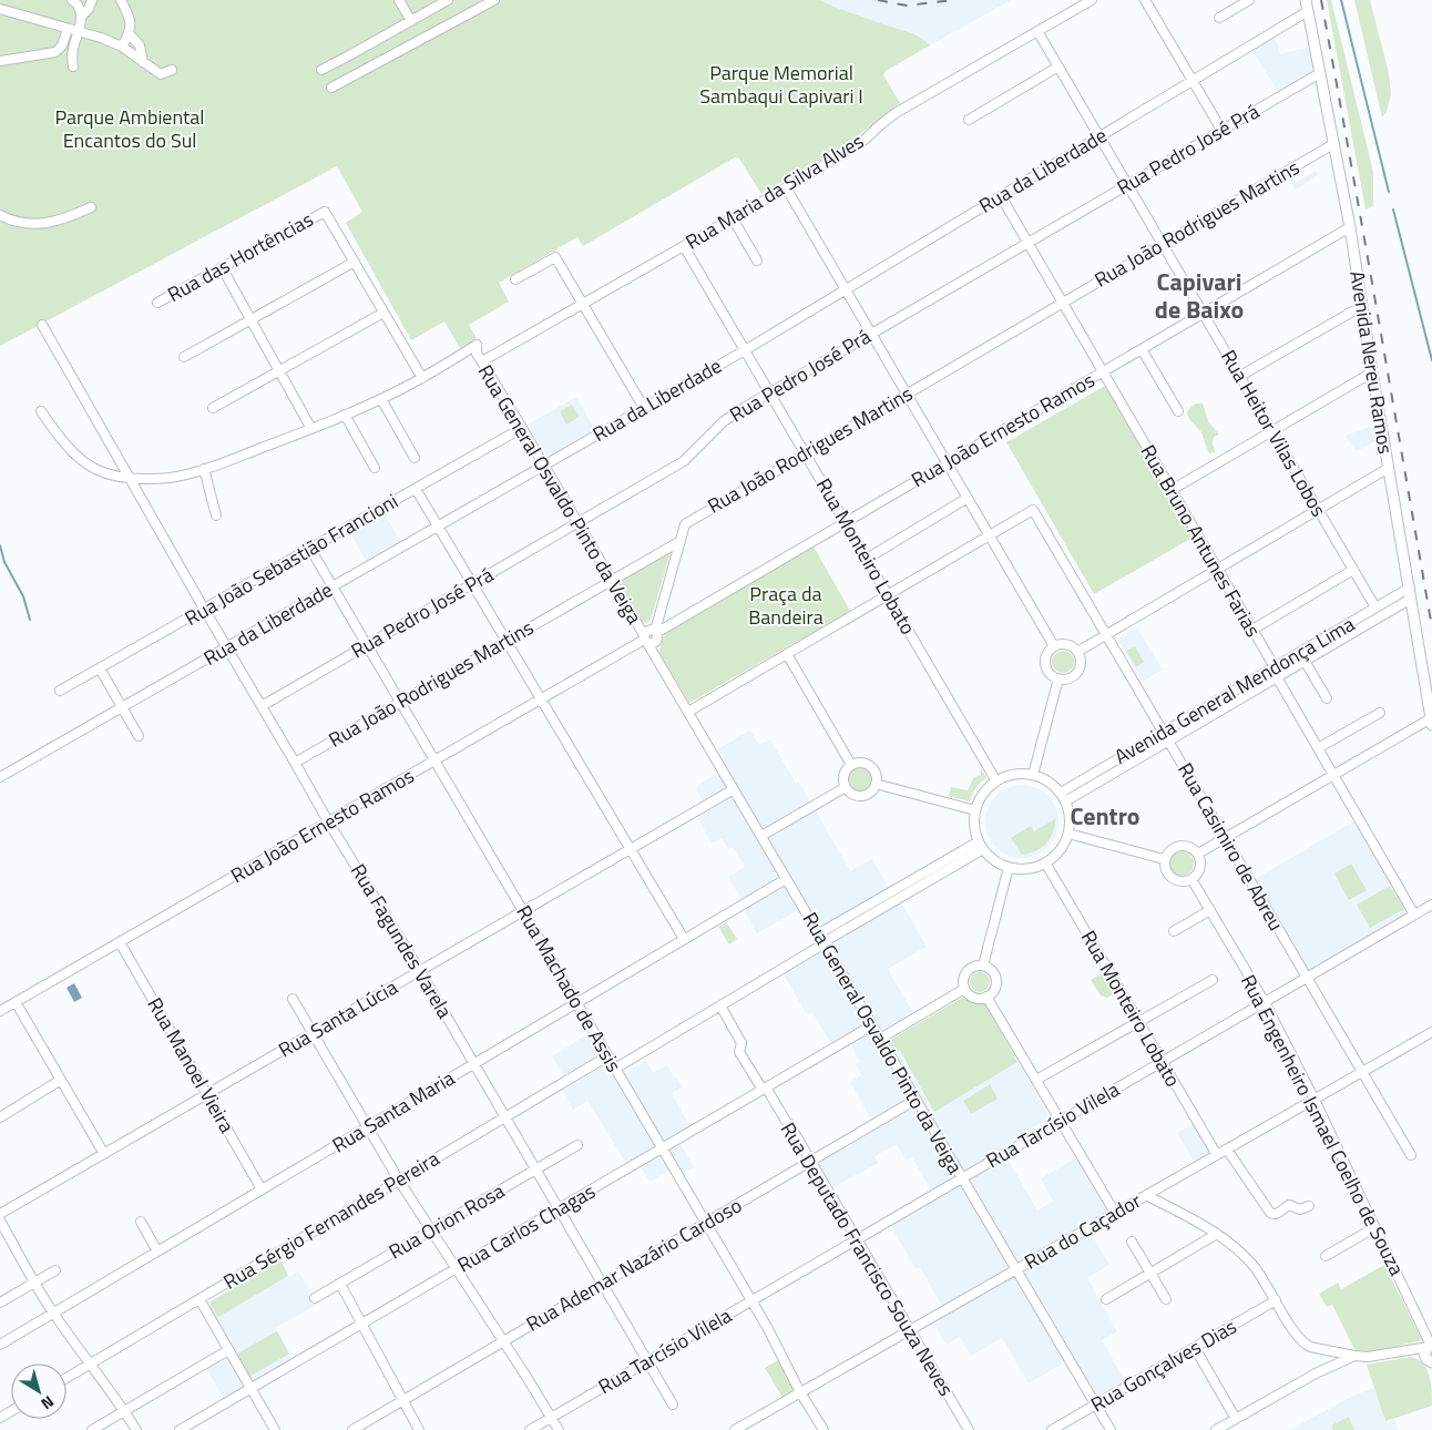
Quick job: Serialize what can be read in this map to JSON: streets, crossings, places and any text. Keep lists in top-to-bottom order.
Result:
{
  "streets": {
    "main road": ["Avenida Nereu Ramos"],
    "street": [
      "Rua Pedro José Prá",
      "Rua da Liberdade",
      "Rua Maria da Silva Alves",
      "Rua João Rodrigues Martins",
      "Rua das Hortências",
      "Rua João Ernesto Ramos",
      "Rua Heitor Vilas Lobos",
      "Rua General Osvaldo Pinto da Veiga",
      "Rua Bruno Antunes Farias",
      "Rua Monteiro Lobato",
      "Rua João Sebastião Francioni",
      "Avenida General Mendonça Lima",
      "Rua Casimiro de Abreu",
      "Rua Fagundes Varela",
      "Rua Machado de Assis",
      "Rua Santa Lúcia",
      "Rua Manoel Vieira",
      "Rua Santa Maria",
      "Rua Tarcísio Vilela",
      "Rua Engenheiro Ismael Coelho de Souza",
      "Rua Sérgio Fernandes Pereira",
      "Rua Orion Rosa",
      "Rua Carlos Chagas",
      "Rua do Caçador",
      "Rua Deputado Francisco Souza Neves",
      "Rua Ademar Nazário Cardoso",
      "Rua Gonçalves Dias"
    ]
  },
  "crossings": [
    ["Rua Pedro José Prá", "Avenida Nereu Ramos"],
    ["Rua Pedro José Prá", "Rua Heitor Vilas Lobos"],
    ["Rua Pedro José Prá", "Rua General Osvaldo Pinto da Veiga"],
    ["Rua Pedro José Prá", "Rua Bruno Antunes Farias"],
    ["Rua Pedro José Prá", "Rua Monteiro Lobato"],
    ["Rua Pedro José Prá", "Rua Fagundes Varela"],
    ["Rua Pedro José Prá", "Rua Machado de Assis"],
    ["Rua da Liberdade", "Avenida Nereu Ramos"],
    ["Rua da Liberdade", "Rua Heitor Vilas Lobos"],
    ["Rua da Liberdade", "Rua General Osvaldo Pinto da Veiga"],
    ["Rua da Liberdade", "Rua Bruno Antunes Farias"],
    ["Rua da Liberdade", "Rua Monteiro Lobato"],
    ["Rua da Liberdade", "Rua Fagundes Varela"],
    ["Rua da Liberdade", "Rua Machado de Assis"],
    ["Rua Maria da Silva Alves", "Rua Heitor Vilas Lobos"],
    ["Rua Maria da Silva Alves", "Rua General Osvaldo Pinto da Veiga"],
    ["Rua Maria da Silva Alves", "Rua Monteiro Lobato"],
    ["Rua João Rodrigues Martins", "Avenida Nereu Ramos"],
    ["Rua João Rodrigues Martins", "Rua Heitor Vilas Lobos"],
    ["Rua João Rodrigues Martins", "Rua General Osvaldo Pinto da Veiga"],
    ["Rua João Rodrigues Martins", "Rua Bruno Antunes Farias"],
    ["Rua João Rodrigues Martins", "Rua Monteiro Lobato"],
    ["Rua João Rodrigues Martins", "Rua Fagundes Varela"],
    ["Rua João Rodrigues Martins", "Rua Machado de Assis"],
    ["Avenida Nereu Ramos", "Rua João Ernesto Ramos"],
    ["Avenida Nereu Ramos", "Avenida General Mendonça Lima"],
    ["Rua João Ernesto Ramos", "Rua Heitor Vilas Lobos"],
    ["Rua João Ernesto Ramos", "Rua General Osvaldo Pinto da Veiga"],
    ["Rua João Ernesto Ramos", "Rua Bruno Antunes Farias"],
    ["Rua João Ernesto Ramos", "Rua Monteiro Lobato"],
    ["Rua João Ernesto Ramos", "Rua Fagundes Varela"],
    ["Rua João Ernesto Ramos", "Rua Machado de Assis"],
    ["Rua João Ernesto Ramos", "Rua Manoel Vieira"],
    ["Rua Heitor Vilas Lobos", "Avenida General Mendonça Lima"],
    ["Rua General Osvaldo Pinto da Veiga", "Rua João Sebastião Francioni"],
    ["Rua General Osvaldo Pinto da Veiga", "Rua Santa Lúcia"],
    ["Rua General Osvaldo Pinto da Veiga", "Rua Santa Maria"],
    ["Rua General Osvaldo Pinto da Veiga", "Rua Tarcísio Vilela"],
    ["Rua General Osvaldo Pinto da Veiga", "Rua Carlos Chagas"],
    ["Rua General Osvaldo Pinto da Veiga", "Rua do Caçador"],
    ["Rua General Osvaldo Pinto da Veiga", "Rua Ademar Nazário Cardoso"],
    ["Rua General Osvaldo Pinto da Veiga", "Rua Gonçalves Dias"],
    ["Rua Bruno Antunes Farias", "Avenida General Mendonça Lima"],
    ["Rua Bruno Antunes Farias", "Rua Tarcísio Vilela"],
    ["Rua Monteiro Lobato", "Avenida General Mendonça Lima"],
    ["Rua Monteiro Lobato", "Rua Tarcísio Vilela"],
    ["Rua Monteiro Lobato", "Rua do Caçador"],
    ["Rua João Sebastião Francioni", "Rua Fagundes Varela"],
    ["Rua João Sebastião Francioni", "Rua Machado de Assis"],
    ["Avenida General Mendonça Lima", "Rua Casimiro de Abreu"],
    ["Rua Casimiro de Abreu", "Rua Tarcísio Vilela"],
    ["Rua Casimiro de Abreu", "Rua do Caçador"],
    ["Rua Fagundes Varela", "Rua Santa Lúcia"],
    ["Rua Fagundes Varela", "Rua Santa Maria"],
    ["Rua Fagundes Varela", "Rua Tarcísio Vilela"],
    ["Rua Fagundes Varela", "Rua Sérgio Fernandes Pereira"],
    ["Rua Fagundes Varela", "Rua Orion Rosa"],
    ["Rua Fagundes Varela", "Rua Carlos Chagas"],
    ["Rua Fagundes Varela", "Rua Ademar Nazário Cardoso"],
    ["Rua Machado de Assis", "Rua Santa Lúcia"],
    ["Rua Machado de Assis", "Rua Santa Maria"],
    ["Rua Machado de Assis", "Rua Tarcísio Vilela"],
    ["Rua Machado de Assis", "Rua Sérgio Fernandes Pereira"],
    ["Rua Machado de Assis", "Rua Carlos Chagas"],
    ["Rua Machado de Assis", "Rua do Caçador"],
    ["Rua Machado de Assis", "Rua Ademar Nazário Cardoso"],
    ["Rua Santa Lúcia", "Rua Manoel Vieira"],
    ["Rua Manoel Vieira", "Rua Santa Maria"],
    ["Rua Tarcísio Vilela", "Rua Engenheiro Ismael Coelho de Souza"],
    ["Rua Tarcísio Vilela", "Rua Deputado Francisco Souza Neves"],
    ["Rua Engenheiro Ismael Coelho de Souza", "Rua do Caçador"],
    ["Rua Carlos Chagas", "Rua Deputado Francisco Souza Neves"],
    ["Rua do Caçador", "Rua Deputado Francisco Souza Neves"],
    ["Rua Deputado Francisco Souza Neves", "Rua Ademar Nazário Cardoso"]
  ],
  "districts": ["Capivari de Baixo", "Centro"],
  "parks": ["Parque Memorial Sambaqui Capivari I", "Parque Ambiental Encantos do Sul", "Praça da Bandeira"],
  "north": "bottom right"
}
